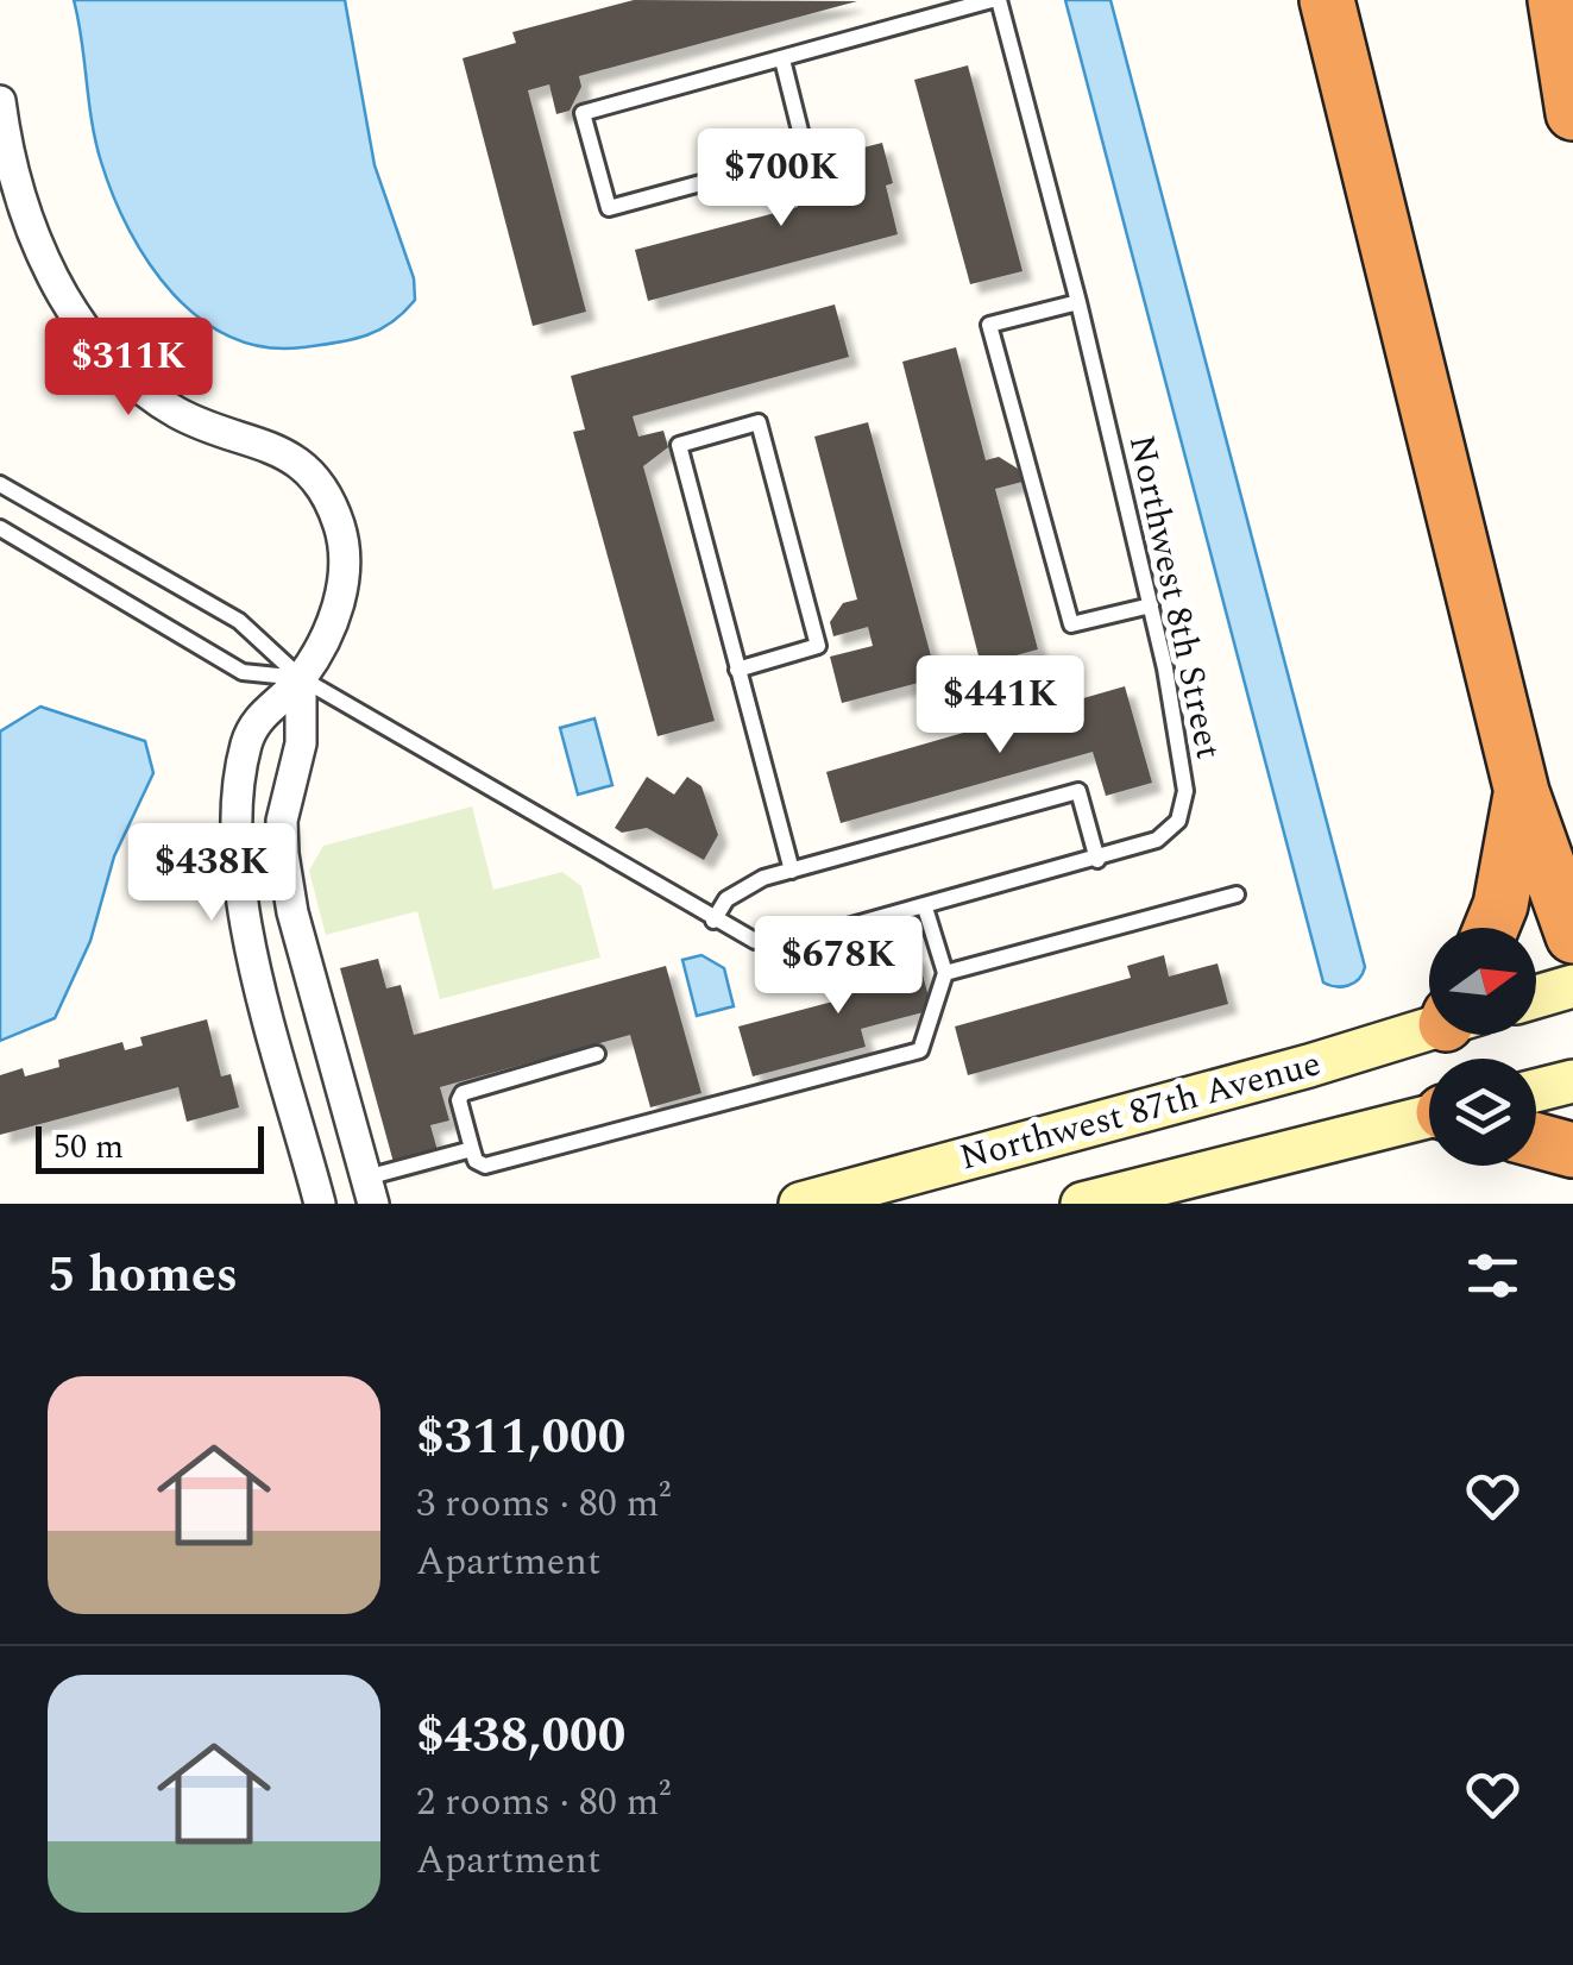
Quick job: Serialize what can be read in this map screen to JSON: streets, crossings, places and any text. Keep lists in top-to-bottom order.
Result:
{
  "streets": {
    "main road": ["Northwest 87th Avenue"],
    "lane": ["Northwest 8th Street"]
  },
  "scale_bar": "50 m",
  "north": "right",
  "page": {
    "price": [
      "$700K",
      "$311K",
      "$441K",
      "$438K",
      "$678K"
    ],
    "scale": "50 m",
    "heading": "5 homes",
    "list": [
      {
        "name": "$311,000",
        "note": "3 rooms · 80 m² · Apartment"
      },
      {
        "name": "$438,000",
        "note": "2 rooms · 80 m² · Apartment"
      }
    ]
  }
}
